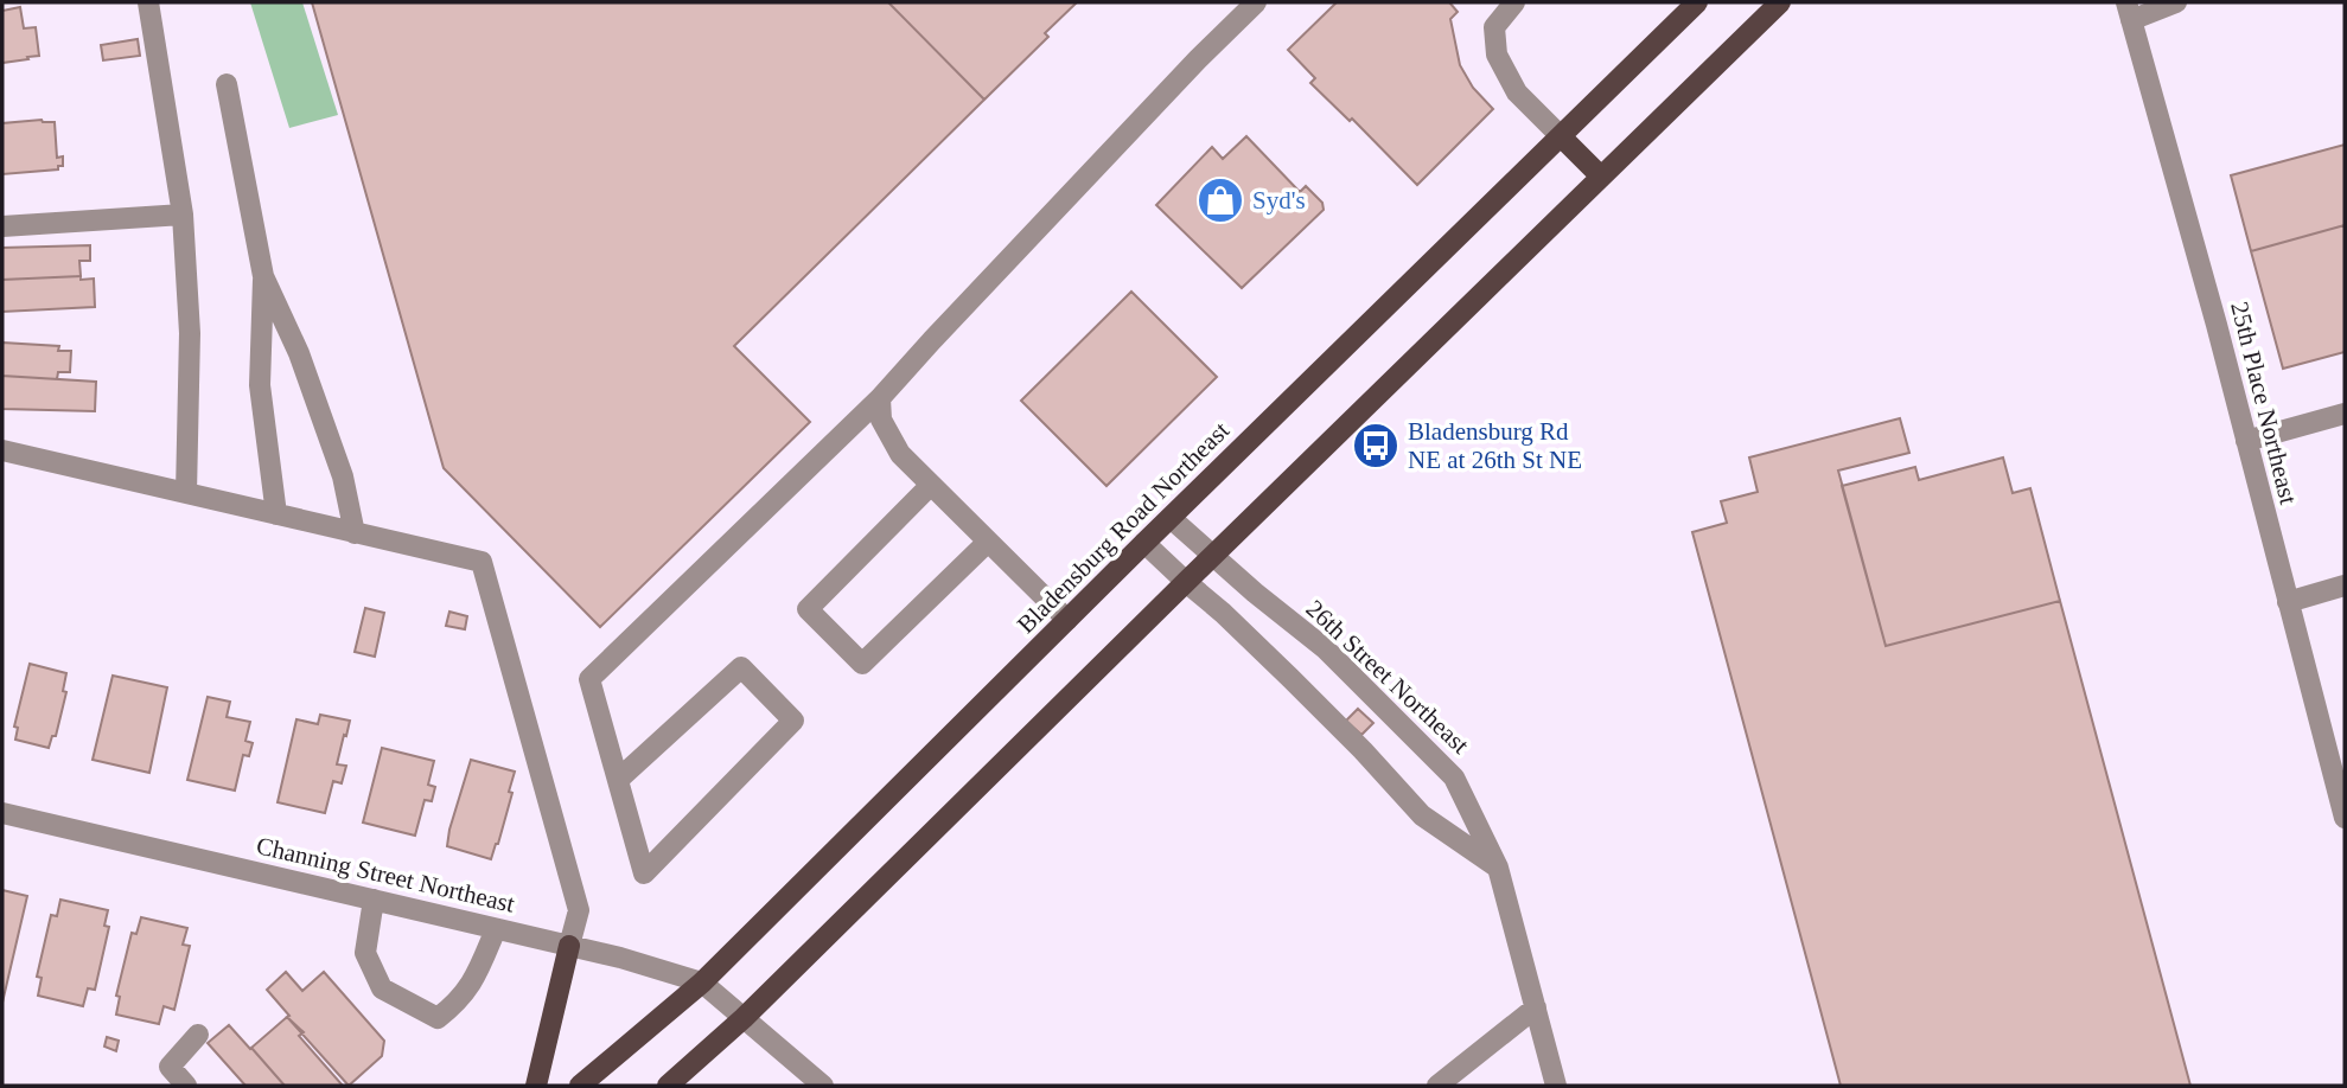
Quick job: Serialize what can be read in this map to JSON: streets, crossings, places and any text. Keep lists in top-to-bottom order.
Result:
{
  "streets": {
    "main road": ["Bladensburg Road Northeast"],
    "street": ["25th Place Northeast", "26th Street Northeast", "Channing Street Northeast"]
  },
  "crossings": [
    ["Bladensburg Road Northeast", "26th Street Northeast"],
    ["Bladensburg Road Northeast", "Channing Street Northeast"]
  ],
  "places": {
    "shop": ["Syd's"],
    "bus stop": ["Bladensburg Rd NE at 26th St NE"]
  }
}
